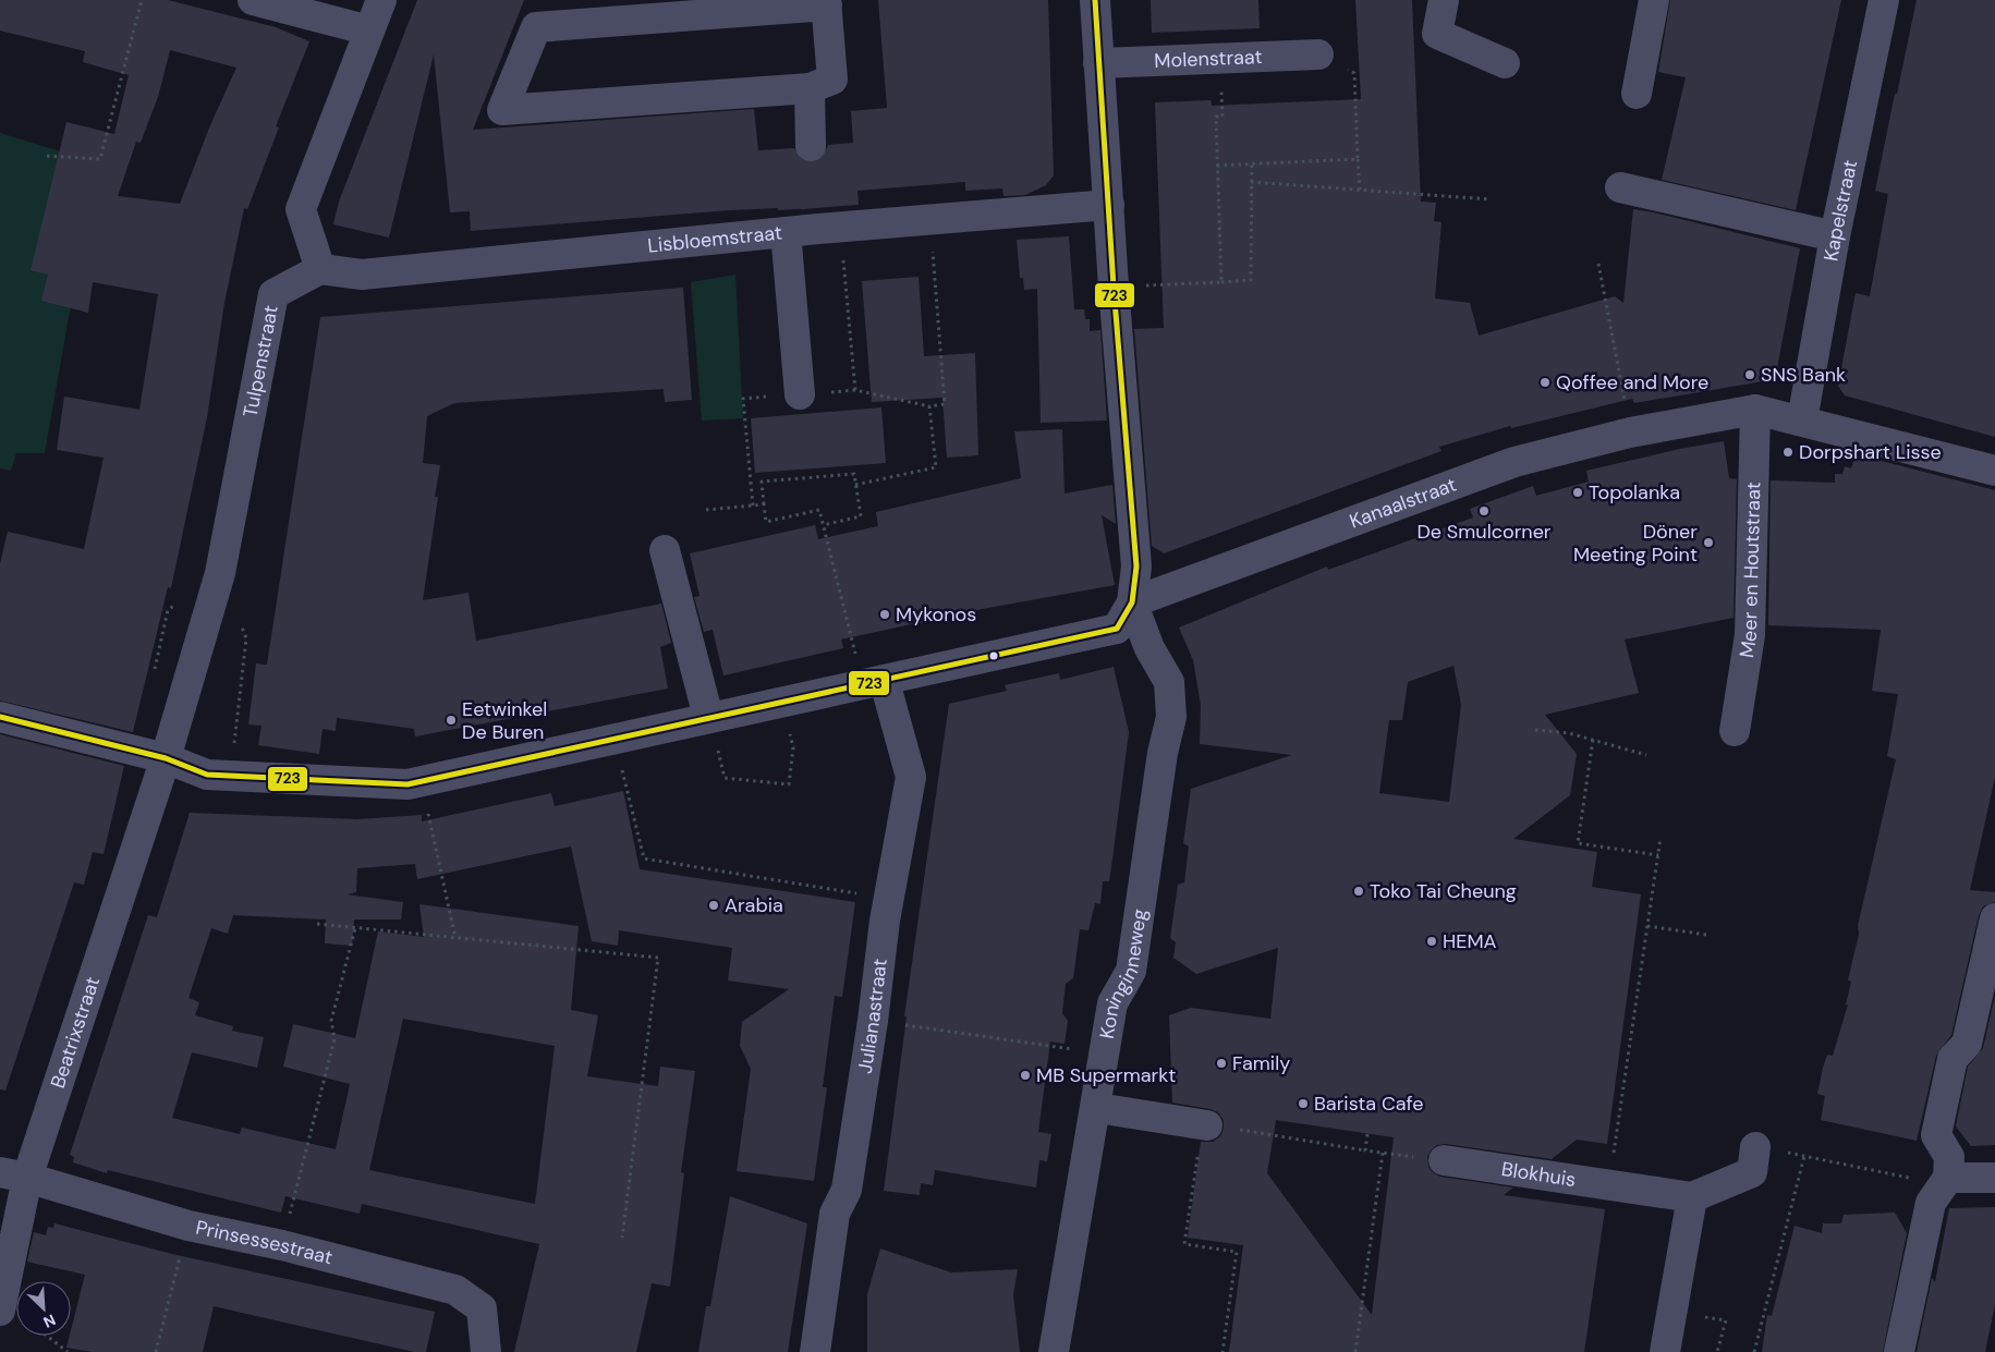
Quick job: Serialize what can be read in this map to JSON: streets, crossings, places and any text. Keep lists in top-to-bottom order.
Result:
{
  "streets": {
    "street": [
      "Molenstraat",
      "Kapelstraat",
      "Lisbloemstraat",
      "Tulpenstraat",
      "Kanaalstraat",
      "Meer en Houtstraat",
      "Koninginneweg",
      "Julianastraat",
      "Beatrixstraat",
      "Blokhuis",
      "Prinsessestraat"
    ]
  },
  "crossings": [
    ["Kapelstraat", "Kanaalstraat"],
    ["Lisbloemstraat", "Tulpenstraat"],
    ["Tulpenstraat", "Beatrixstraat"],
    ["Kanaalstraat", "Meer en Houtstraat"],
    ["Kanaalstraat", "Koninginneweg"],
    ["Beatrixstraat", "Prinsessestraat"]
  ],
  "places": [
    "SNS Bank",
    "Qoffee and More",
    "Dorpshart Lisse",
    "Topolanka",
    "De Smulcorner",
    "Döner Meeting Point",
    "Mykonos",
    "Eetwinkel De Buren",
    "Toko Tai Cheung",
    "Arabia",
    "HEMA",
    "Family",
    "MB Supermarkt",
    "Barista Cafe"
  ],
  "lines": ["transit line 723"],
  "north": "bottom right"
}
